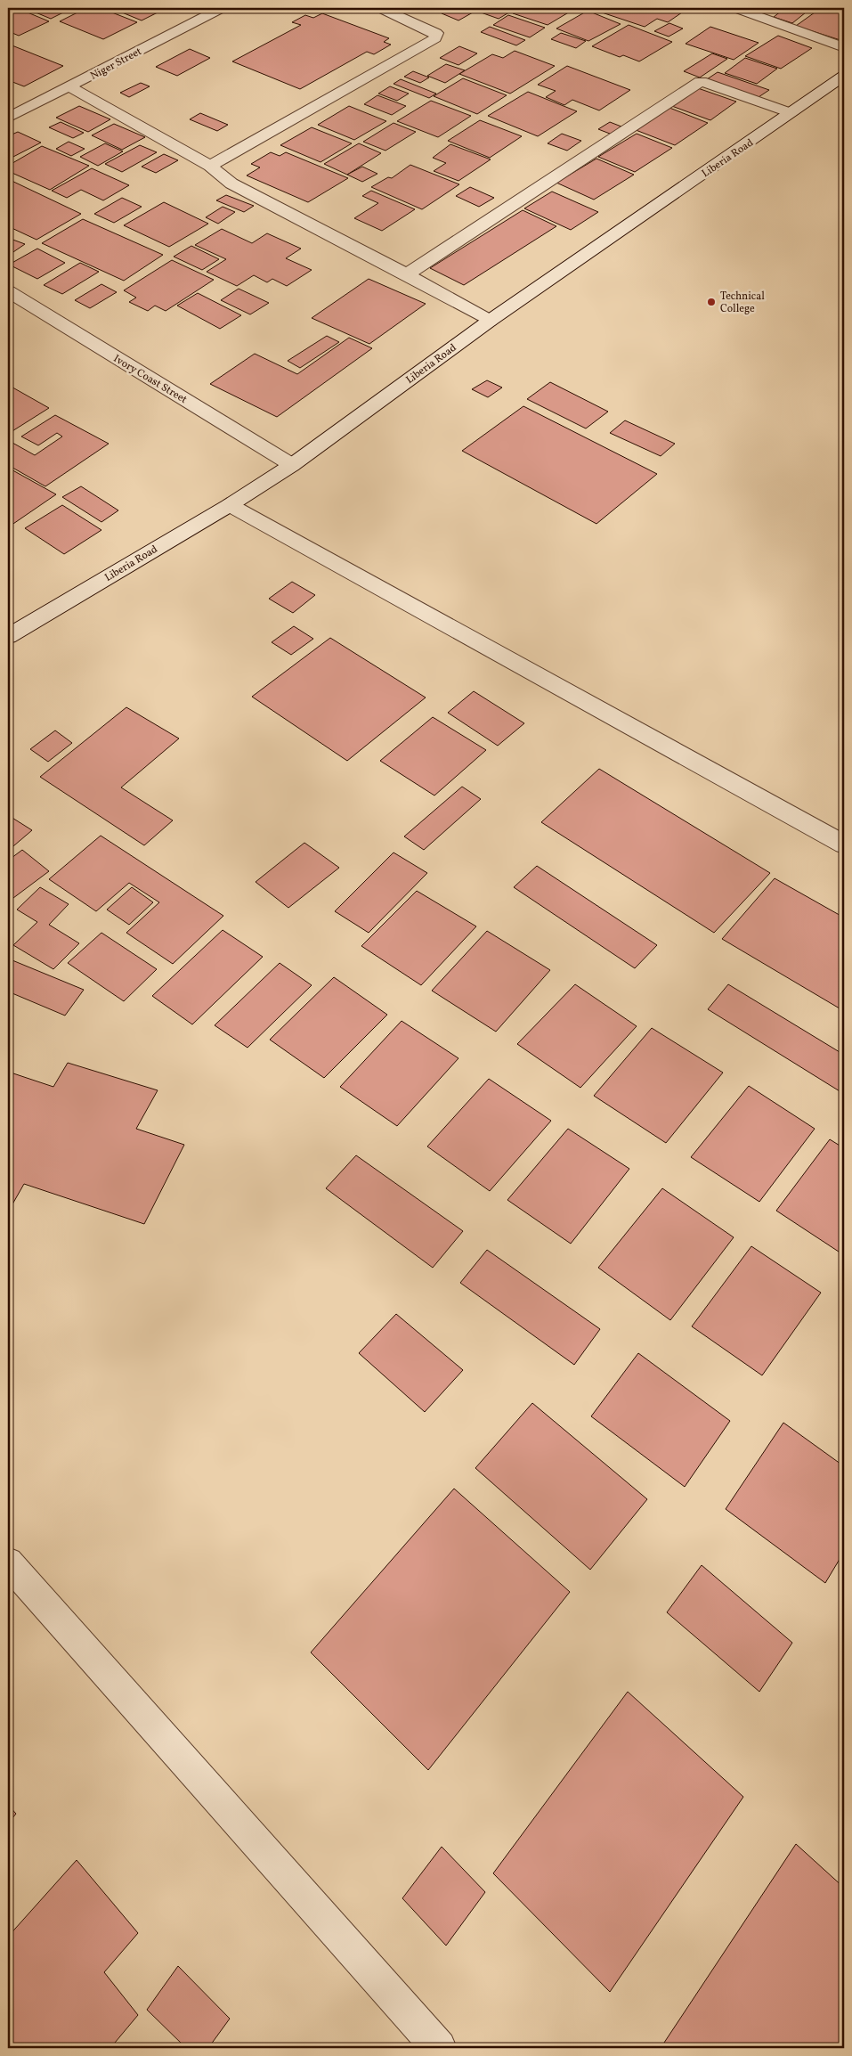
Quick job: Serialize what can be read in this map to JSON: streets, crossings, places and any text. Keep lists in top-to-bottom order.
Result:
{
  "streets": {
    "street": ["Niger Street", "Liberia Road", "Ivory Coast Street"]
  },
  "crossings": [
    ["Liberia Road", "Ivory Coast Street"]
  ],
  "places": ["Technical College"]
}
